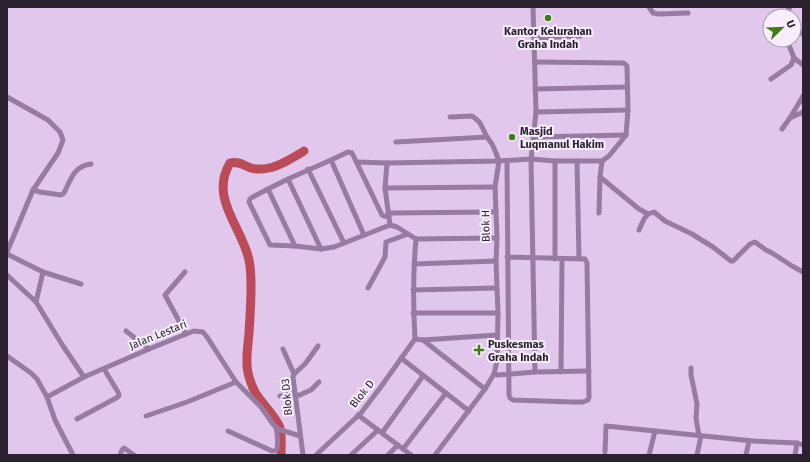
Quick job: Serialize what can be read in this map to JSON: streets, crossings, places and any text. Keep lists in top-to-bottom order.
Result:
{
  "streets": {
    "street": [
      "Blok H",
      "Jalan Lestari",
      "Blok D",
      "Blok D3"
    ]
  },
  "places": {
    "other": ["Kantor Kelurahan Graha Indah", "Masjid Luqmanul Hakim"],
    "health": ["Puskesmas Graha Indah"]
  },
  "north": "top right"
}
